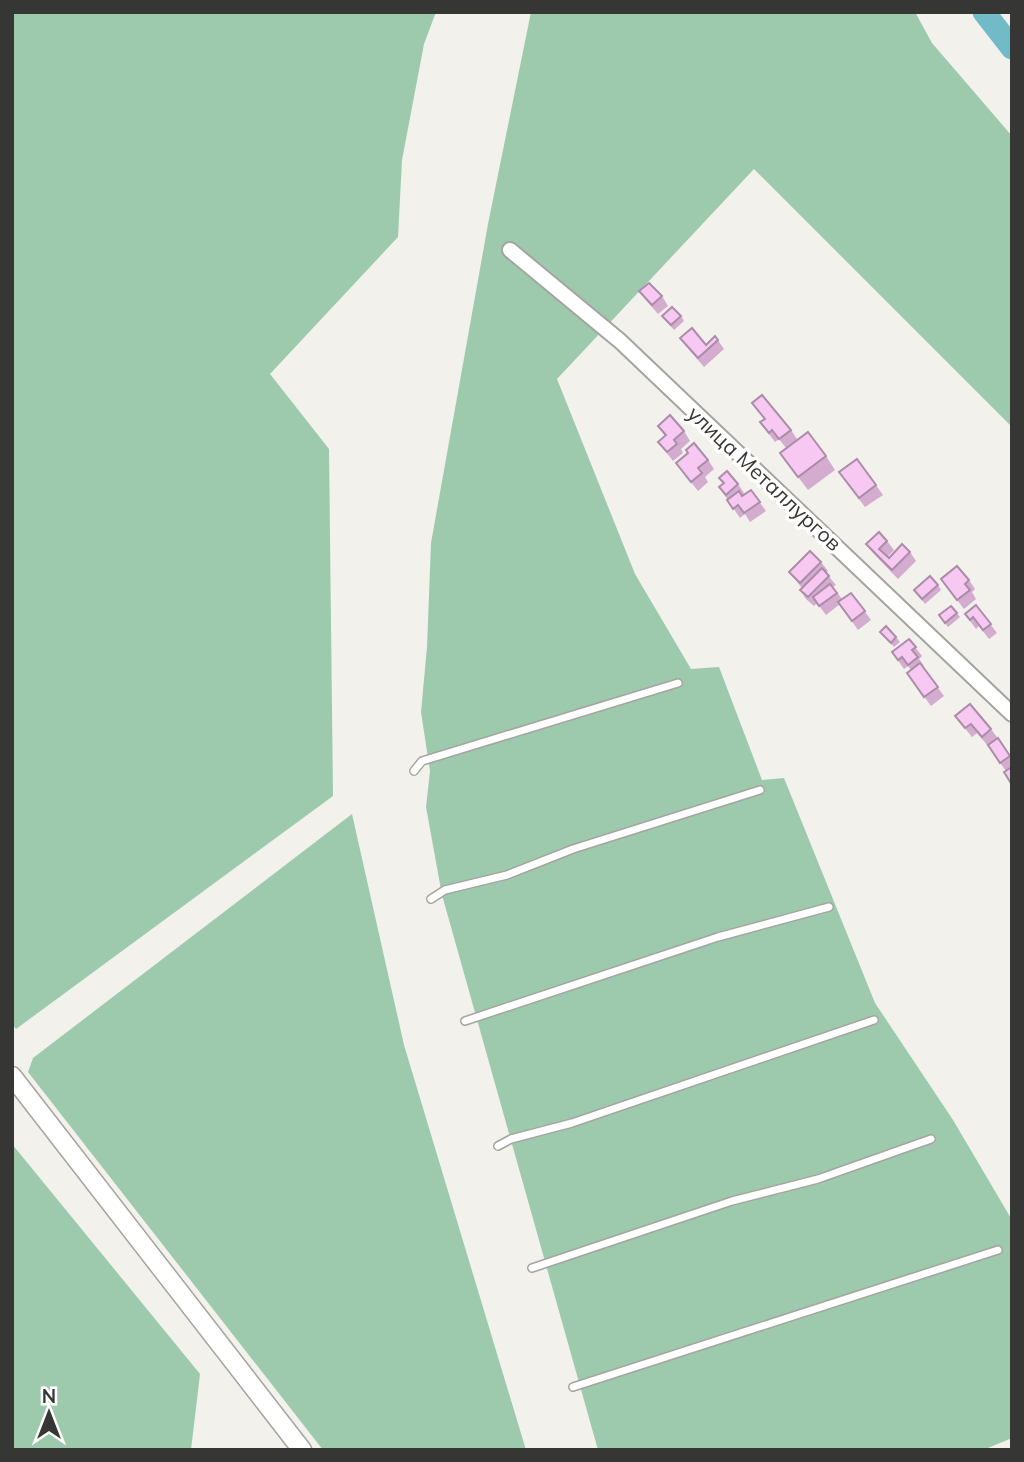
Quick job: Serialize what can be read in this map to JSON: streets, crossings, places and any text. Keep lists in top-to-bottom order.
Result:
{
  "streets": {
    "street": ["улица Металлургов"]
  },
  "north": "top"
}
